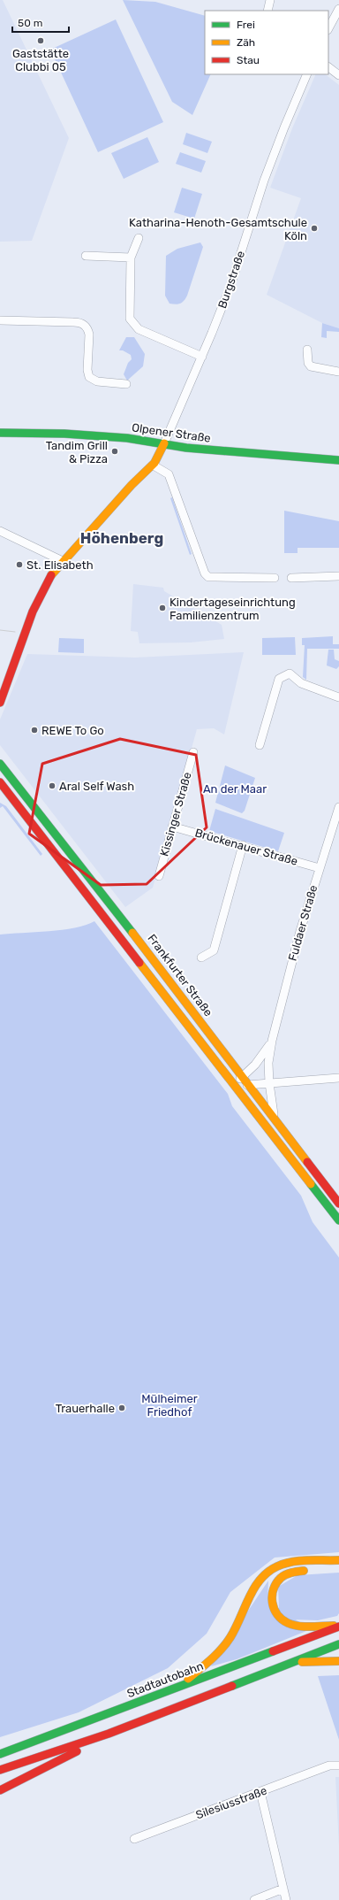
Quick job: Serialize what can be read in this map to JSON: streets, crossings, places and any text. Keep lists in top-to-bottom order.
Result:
{
  "streets": {
    "main road": ["Olpener Straße", "Frankfurter Straße", "Stadtautobahn"],
    "street": [
      "Burgstraße",
      "Kissinger Straße",
      "Brückenauer Straße",
      "Fuldaer Straße",
      "Silesiusstraße"
    ]
  },
  "crossings": [
    ["Burgstraße", "Olpener Straße"],
    ["Kissinger Straße", "Brückenauer Straße"],
    ["Brückenauer Straße", "Fuldaer Straße"],
    ["Fuldaer Straße", "Frankfurter Straße"]
  ],
  "districts": ["Höhenberg"],
  "parks": ["An der Maar", "Mülheimer Friedhof"],
  "places": [
    "Gaststätte Clubbi 05",
    "Katharina-Henoth-Gesamtschule Köln",
    "Tandim Grill & Pizza",
    "St. Elisabeth",
    "Kindertageseinrichtung Familienzentrum",
    "REWE To Go",
    "Aral Self Wash",
    "Trauerhalle"
  ],
  "legend": ["Frei", "Zäh", "Stau"],
  "scale_bar": "50 m"
}
